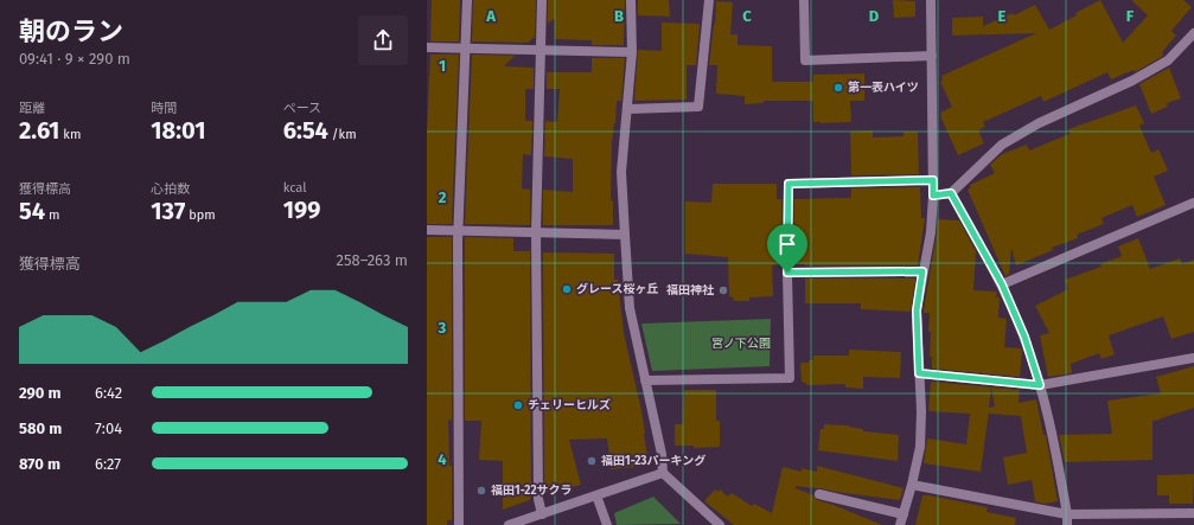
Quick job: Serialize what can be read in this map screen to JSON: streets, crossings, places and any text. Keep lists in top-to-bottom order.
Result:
{
  "parks": ["宮ノ下公園"],
  "places": [
    "第一表ハイツ",
    "グレース桜ヶ丘",
    "福田神社",
    "チェリーヒルズ",
    "福田1-23パーキング",
    "福田1-22サクラ"
  ],
  "page": {
    "heading": ["朝のラン", "09:41 · 9 × 290 m"],
    "stats": [
      ["距離", "2.61 km"],
      ["時間", "18:01"],
      ["ペース", "6:54 /km"],
      ["獲得標高", "54 m"],
      ["心拍数", "137 bpm"],
      ["kcal", "199"]
    ],
    "chart": ["獲得標高", "258–263 m"],
    "list": [
      {
        "name": "290 m",
        "note": "6:42"
      },
      {
        "name": "580 m",
        "note": "7:04"
      },
      {
        "name": "870 m",
        "note": "6:27"
      }
    ]
  },
  "grid": {
    "columns": [
      "A",
      "B",
      "C",
      "D",
      "E",
      "F"
    ],
    "rows": [
      "1",
      "2",
      "3",
      "4"
    ]
  }
}
